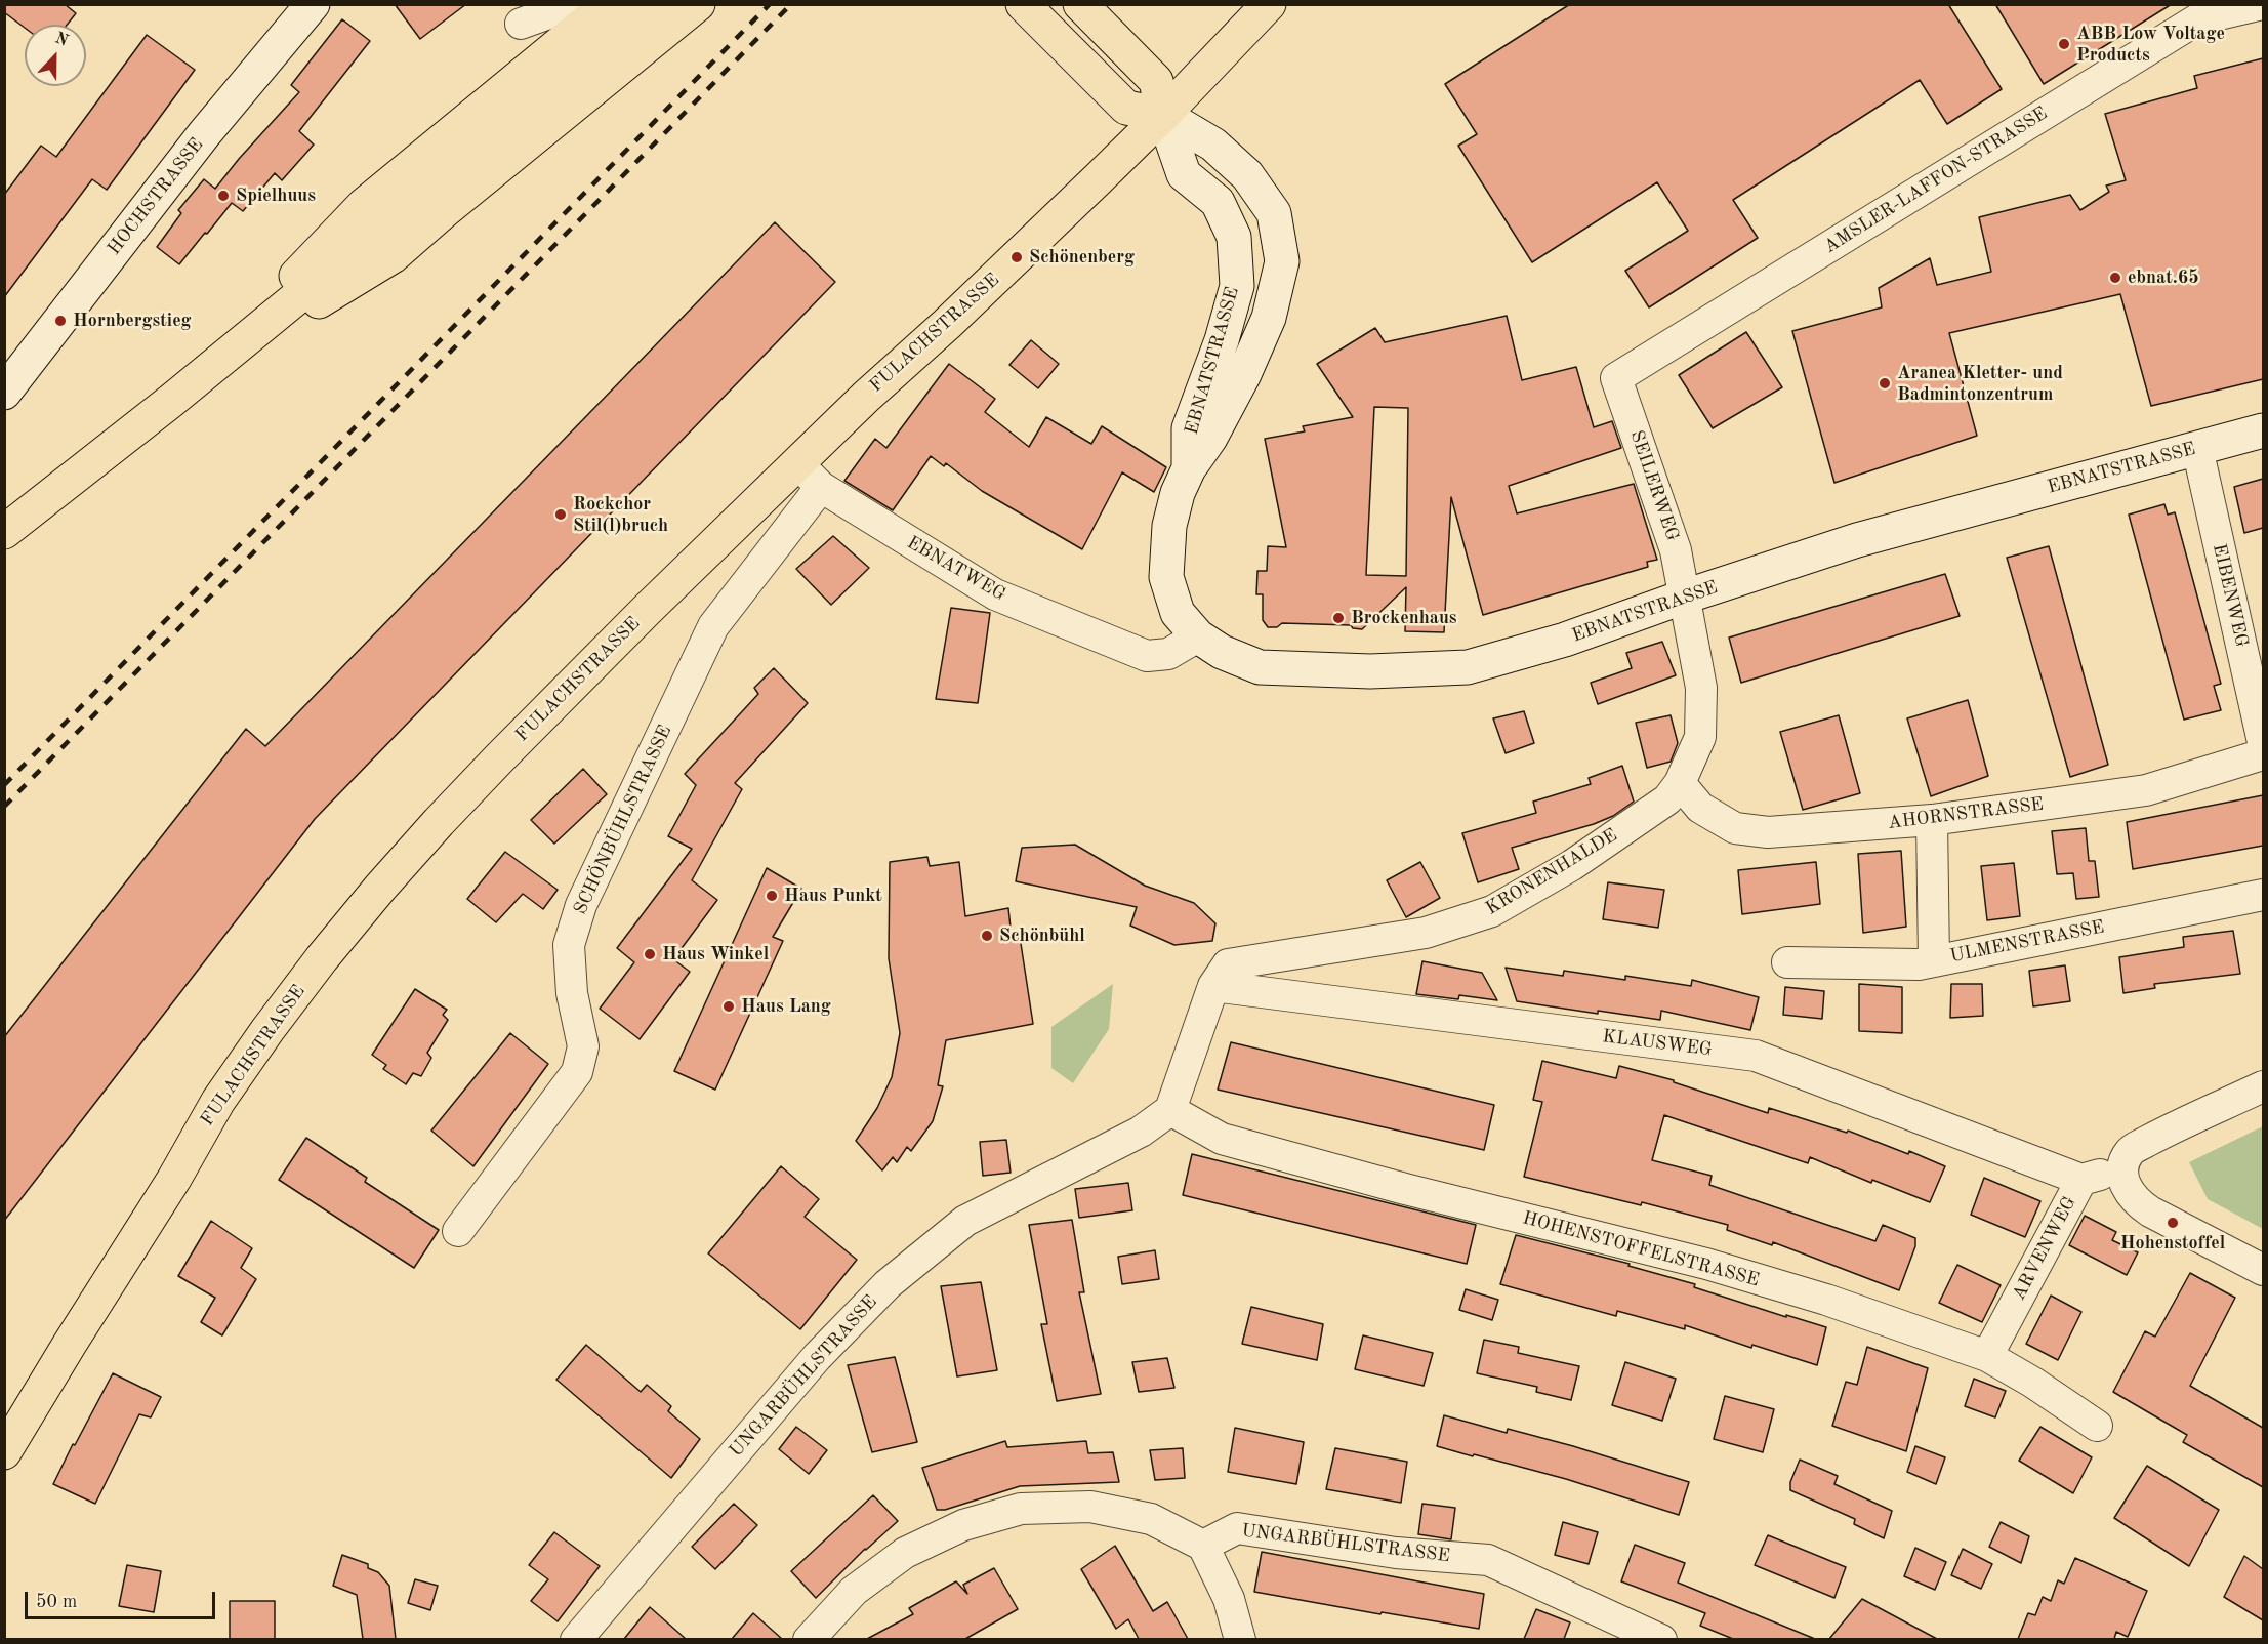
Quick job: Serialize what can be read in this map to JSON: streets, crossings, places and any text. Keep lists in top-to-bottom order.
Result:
{
  "streets": {
    "main road": ["FULACHSTRASSE"],
    "street": [
      "AMSLER-LAFFON-STRASSE",
      "HOCHSTRASSE",
      "EBNATSTRASSE",
      "SEILERWEG",
      "EBNATWEG",
      "EIBENWEG",
      "AHORNSTRASSE",
      "SCHÖNBÜHLSTRASSE",
      "KRONENHALDE",
      "ULMENSTRASSE",
      "KLAUSWEG",
      "ARVENWEG",
      "HOHENSTOFFELSTRASSE",
      "UNGARBÜHLSTRASSE"
    ]
  },
  "crossings": [
    ["AMSLER-LAFFON-STRASSE", "SEILERWEG"],
    ["FULACHSTRASSE", "EBNATSTRASSE"],
    ["FULACHSTRASSE", "EBNATWEG"],
    ["EBNATSTRASSE", "SEILERWEG"],
    ["EBNATSTRASSE", "EBNATWEG"],
    ["EBNATSTRASSE", "EIBENWEG"],
    ["EBNATSTRASSE", "KRONENHALDE"],
    ["SEILERWEG", "KRONENHALDE"],
    ["EBNATWEG", "SCHÖNBÜHLSTRASSE"],
    ["AHORNSTRASSE", "KRONENHALDE"],
    ["KRONENHALDE", "KLAUSWEG"],
    ["KRONENHALDE", "HOHENSTOFFELSTRASSE"],
    ["KRONENHALDE", "UNGARBÜHLSTRASSE"],
    ["KLAUSWEG", "ARVENWEG"],
    ["ARVENWEG", "HOHENSTOFFELSTRASSE"],
    ["HOHENSTOFFELSTRASSE", "UNGARBÜHLSTRASSE"]
  ],
  "places": [
    "ABB Low Voltage Products",
    "Spielhuus",
    "Schönenberg",
    "ebnat.65",
    "Hornbergstieg",
    "Aranea Kletter- und Badmintonzentrum",
    "Rockchor Stil(l)bruch",
    "Brockenhaus",
    "Haus Punkt",
    "Schönbühl",
    "Haus Winkel",
    "Haus Lang",
    "Hohenstoffel"
  ],
  "scale_bar": "50 m",
  "north": "top"
}
